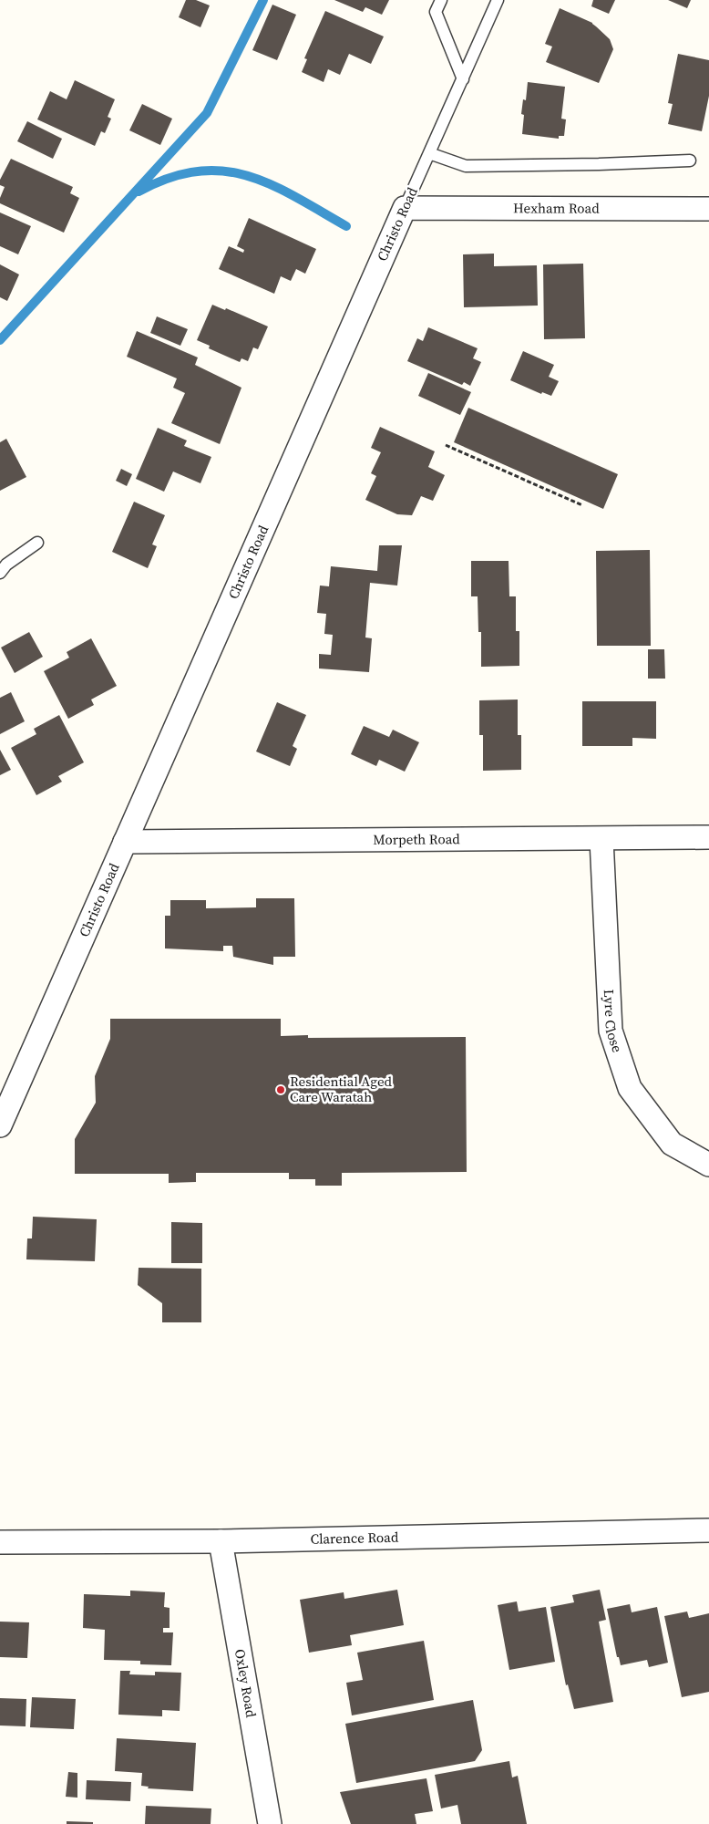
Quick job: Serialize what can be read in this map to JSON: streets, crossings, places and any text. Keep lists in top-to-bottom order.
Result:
{
  "streets": {
    "street": [
      "Hexham Road",
      "Christo Road",
      "Morpeth Road",
      "Lyre Close",
      "Clarence Road",
      "Oxley Road"
    ]
  },
  "crossings": [
    ["Hexham Road", "Christo Road"],
    ["Christo Road", "Morpeth Road"],
    ["Morpeth Road", "Lyre Close"],
    ["Clarence Road", "Oxley Road"]
  ],
  "places": ["Residential Aged Care Waratah"]
}
